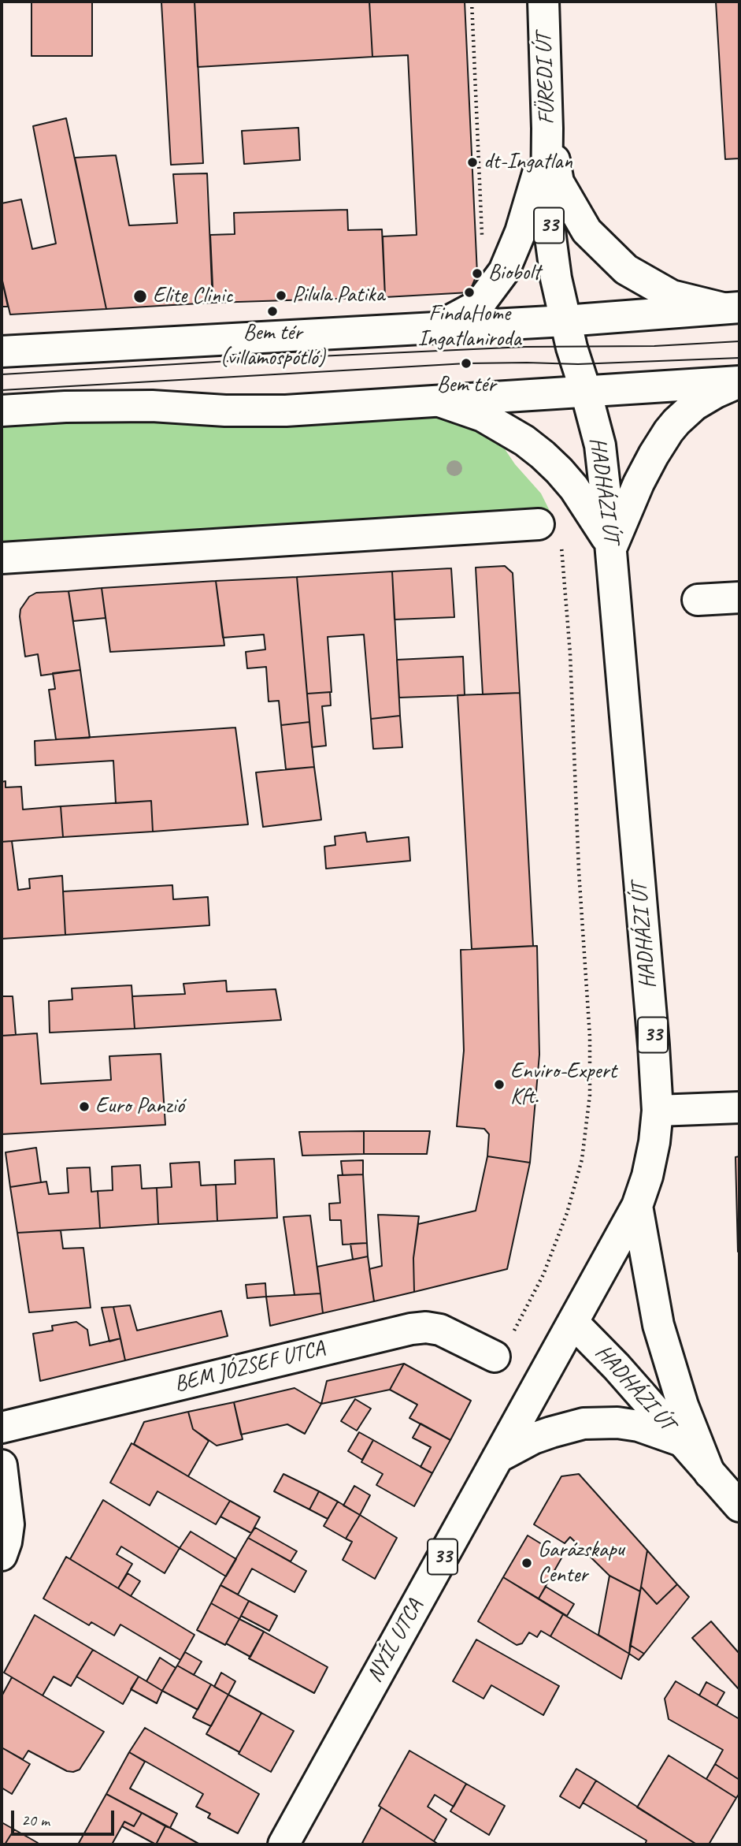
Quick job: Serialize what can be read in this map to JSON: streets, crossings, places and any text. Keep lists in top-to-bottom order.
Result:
{
  "streets": {
    "main road": [
      "FÜREDI ÚT",
      "33",
      "HADHÁZI ÚT",
      "BEM JÓZSEF UTCA",
      "NYÍL UTCA"
    ]
  },
  "crossings": [
    ["FÜREDI ÚT", "HADHÁZI ÚT"],
    ["HADHÁZI ÚT", "NYÍL UTCA"]
  ],
  "places": [
    "dt-Ingatlan",
    "Biobolt",
    "FindaHome Ingatlaniroda",
    "Pilula Patika",
    "Elite Clinic",
    "Bem tér (villamospótló)",
    "Bem tér",
    "Enviro-Expert Kft.",
    "Euro Panzió",
    "Garázskapu Center"
  ],
  "scale_bar": "20 m"
}
